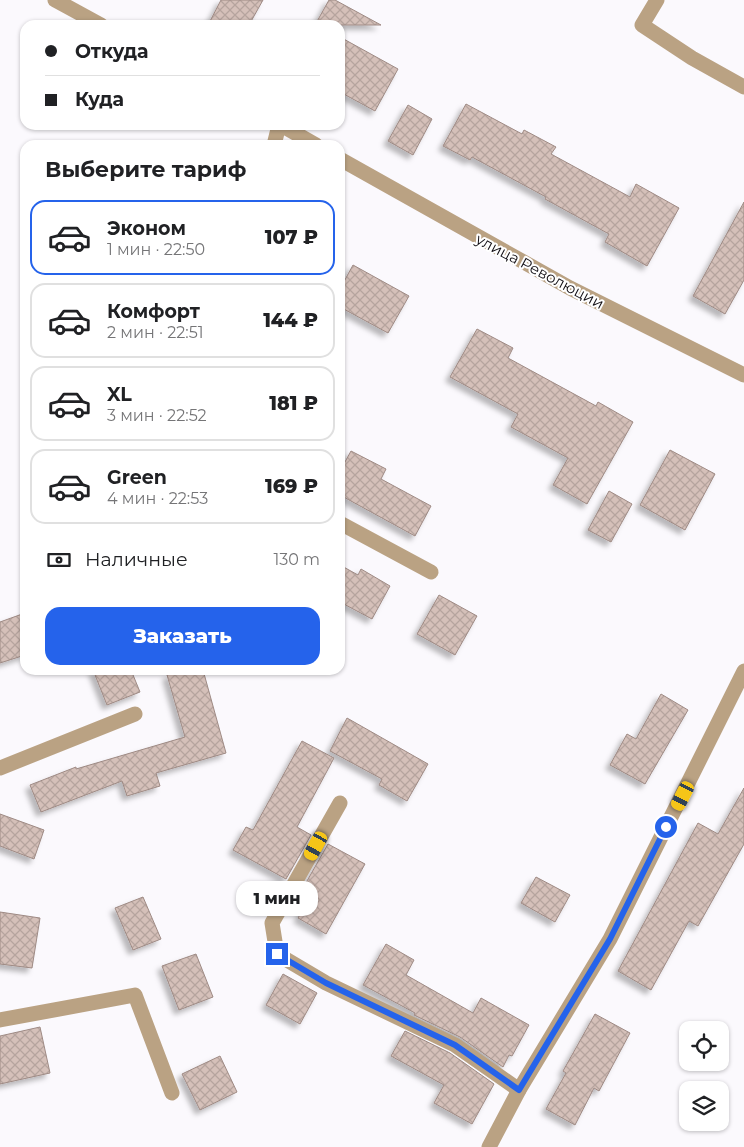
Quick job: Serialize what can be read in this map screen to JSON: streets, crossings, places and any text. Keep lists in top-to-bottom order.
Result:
{
  "streets": {
    "street": ["улица Революции"]
  },
  "page": {
    "banner": ["Откуда", "Куда"],
    "heading": "Выберите тариф",
    "list": [
      {
        "name": "Эконом",
        "note": "1 мин · 22:50",
        "value": "107 ₽"
      },
      {
        "name": "Комфорт",
        "note": "2 мин · 22:51",
        "value": "144 ₽"
      },
      {
        "name": "XL",
        "note": "3 мин · 22:52",
        "value": "181 ₽"
      },
      {
        "name": "Green",
        "note": "4 мин · 22:53",
        "value": "169 ₽"
      }
    ],
    "pay": ["Наличные", "130 m"],
    "buttons": "Заказать",
    "bubble": "1 мин"
  }
}
